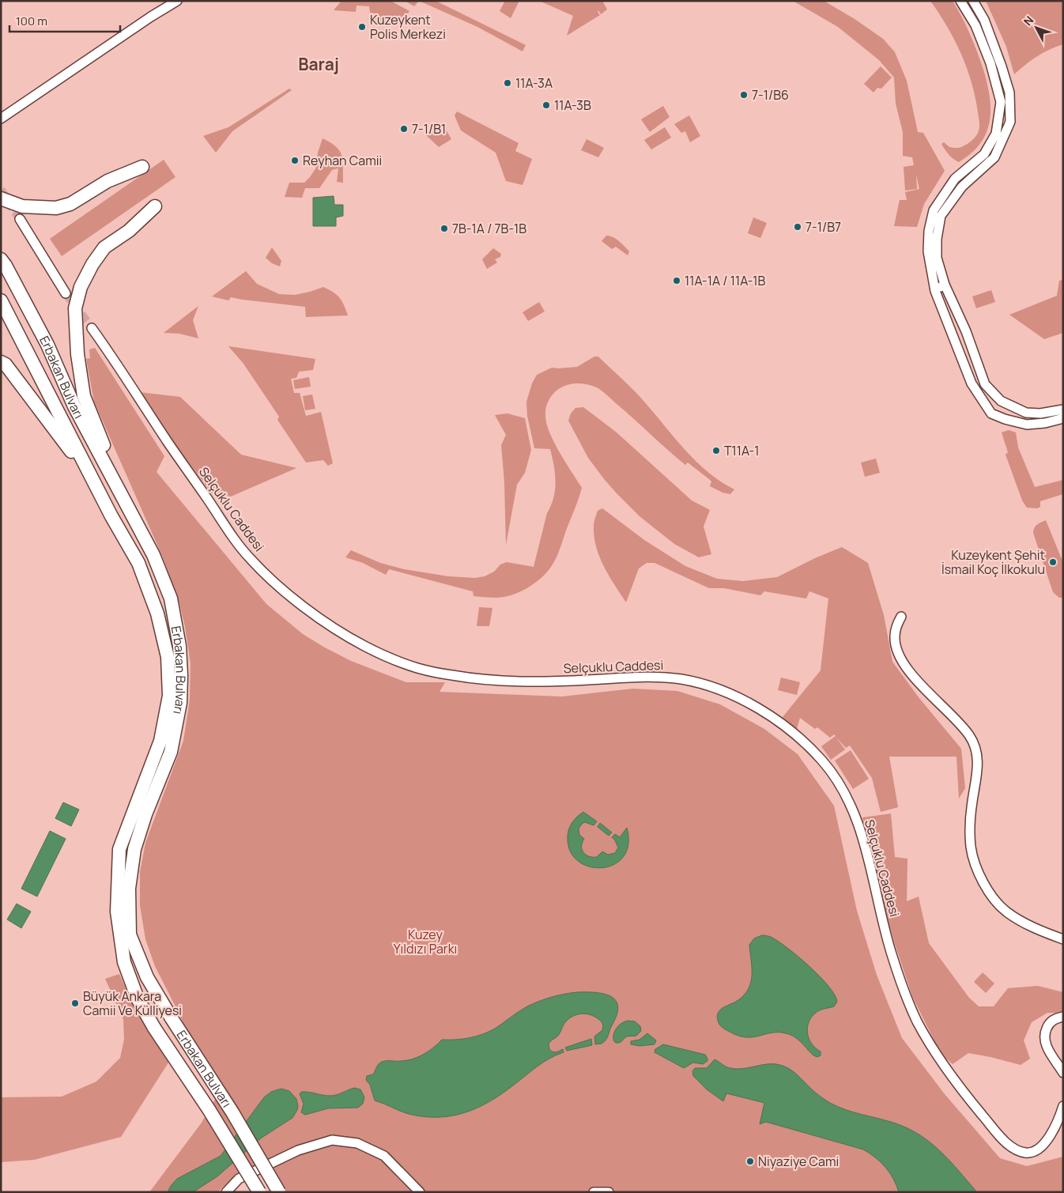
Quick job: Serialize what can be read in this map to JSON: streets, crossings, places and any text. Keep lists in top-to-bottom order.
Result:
{
  "streets": {
    "highway": ["Erbakan Bulvarı"],
    "street": ["Selçuklu Caddesi"]
  },
  "districts": ["Baraj"],
  "parks": ["Kuzey Yıldızı Parkı"],
  "places": [
    "Kuzeykent Polis Merkezi",
    "11A-3A",
    "7-1/B6",
    "11A-3B",
    "7-1/B1",
    "Reyhan Camii",
    "7-1/B7",
    "7B-1A / 7B-1B",
    "11A-1A / 11A-1B",
    "T11A-1",
    "Kuzeykent Şehit İsmail Koç İlkokulu",
    "Büyük Ankara Camii Ve Külliyesi",
    "Niyaziye Cami"
  ],
  "scale_bar": "100 m",
  "north": "top left"
}
